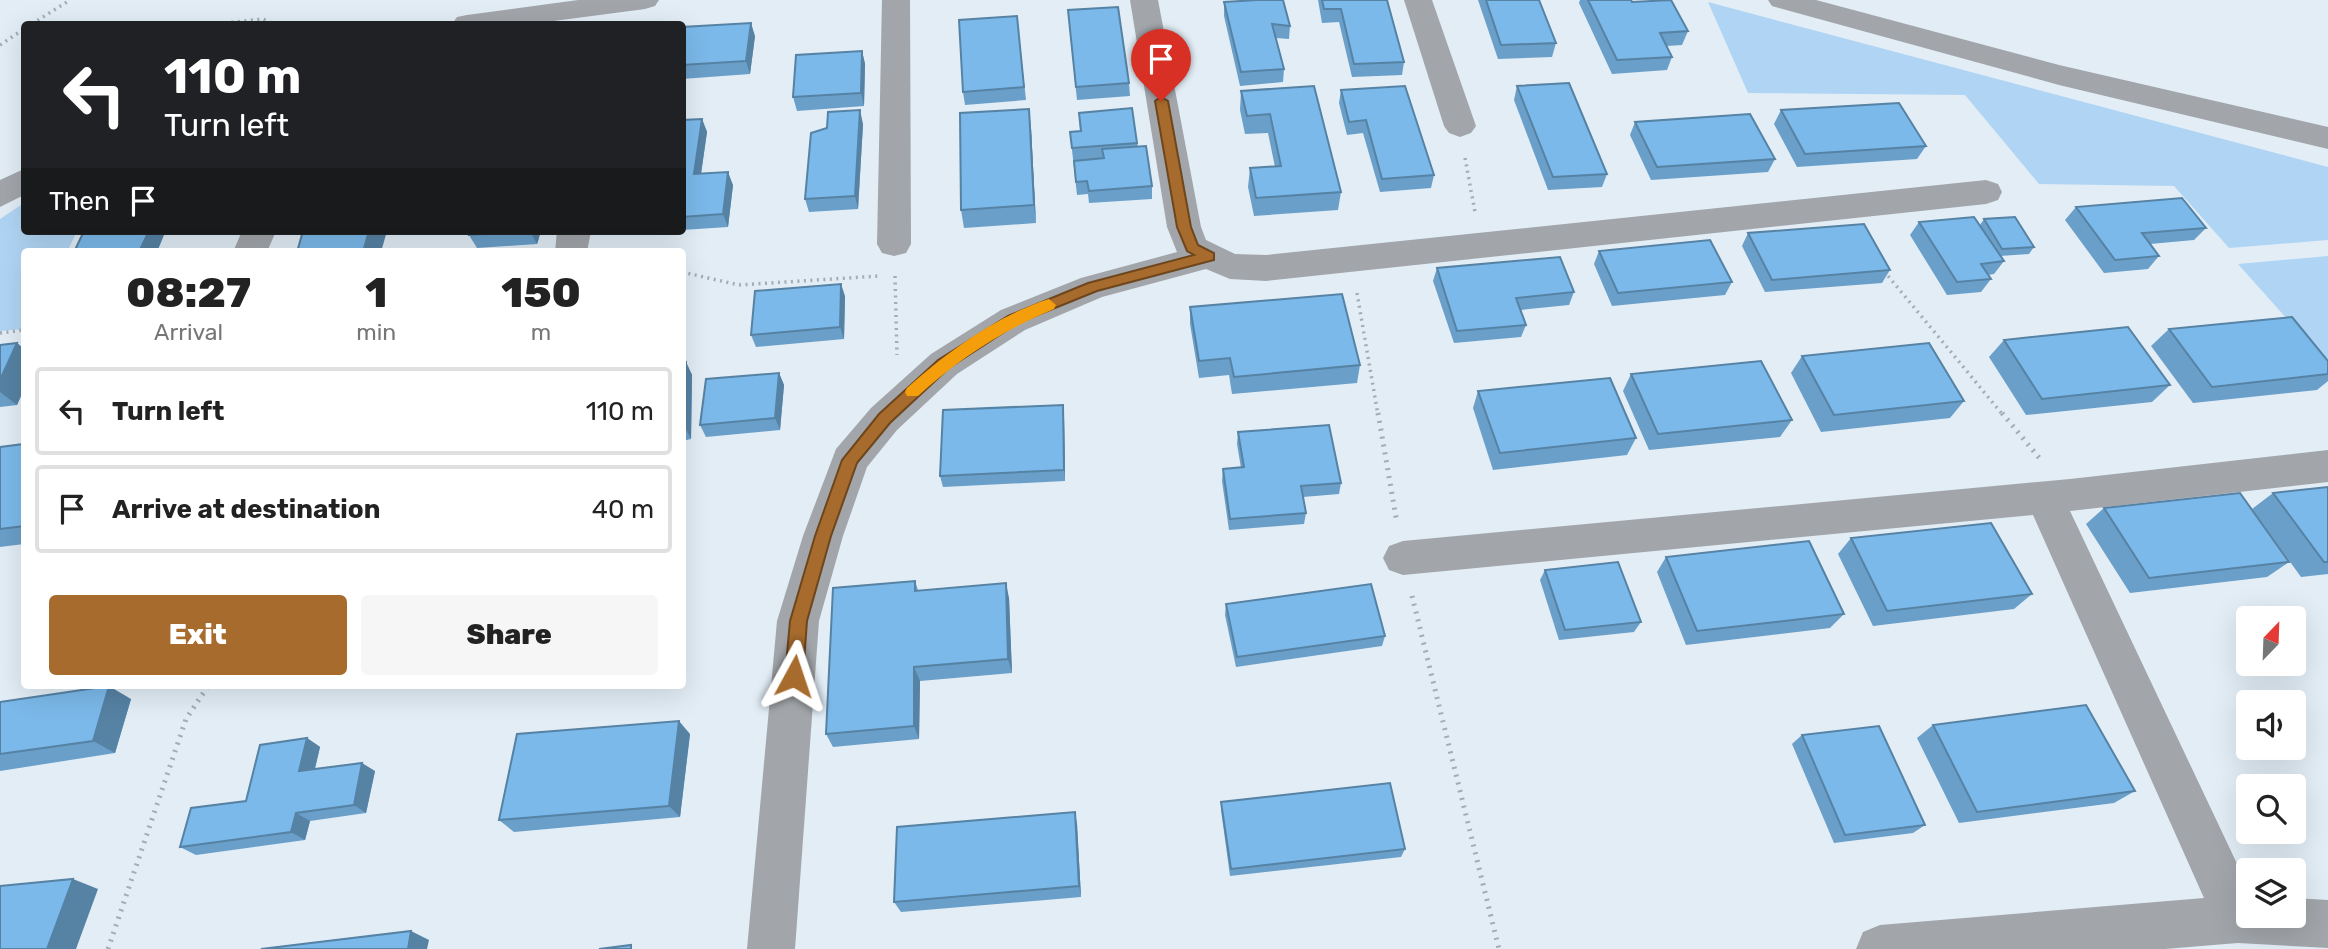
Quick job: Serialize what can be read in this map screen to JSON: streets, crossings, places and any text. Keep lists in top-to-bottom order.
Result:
{
  "north": "top right",
  "page": {
    "turn": ["110 m", "Turn left"],
    "then": "Then",
    "eta": [
      "08:27",
      "Arrival",
      "1",
      "min",
      "150",
      "m"
    ],
    "list": [
      {
        "name": "Turn left",
        "value": "110 m"
      },
      {
        "name": "Arrive at destination",
        "value": "40 m"
      }
    ],
    "buttons": ["Exit", "Share"]
  }
}
